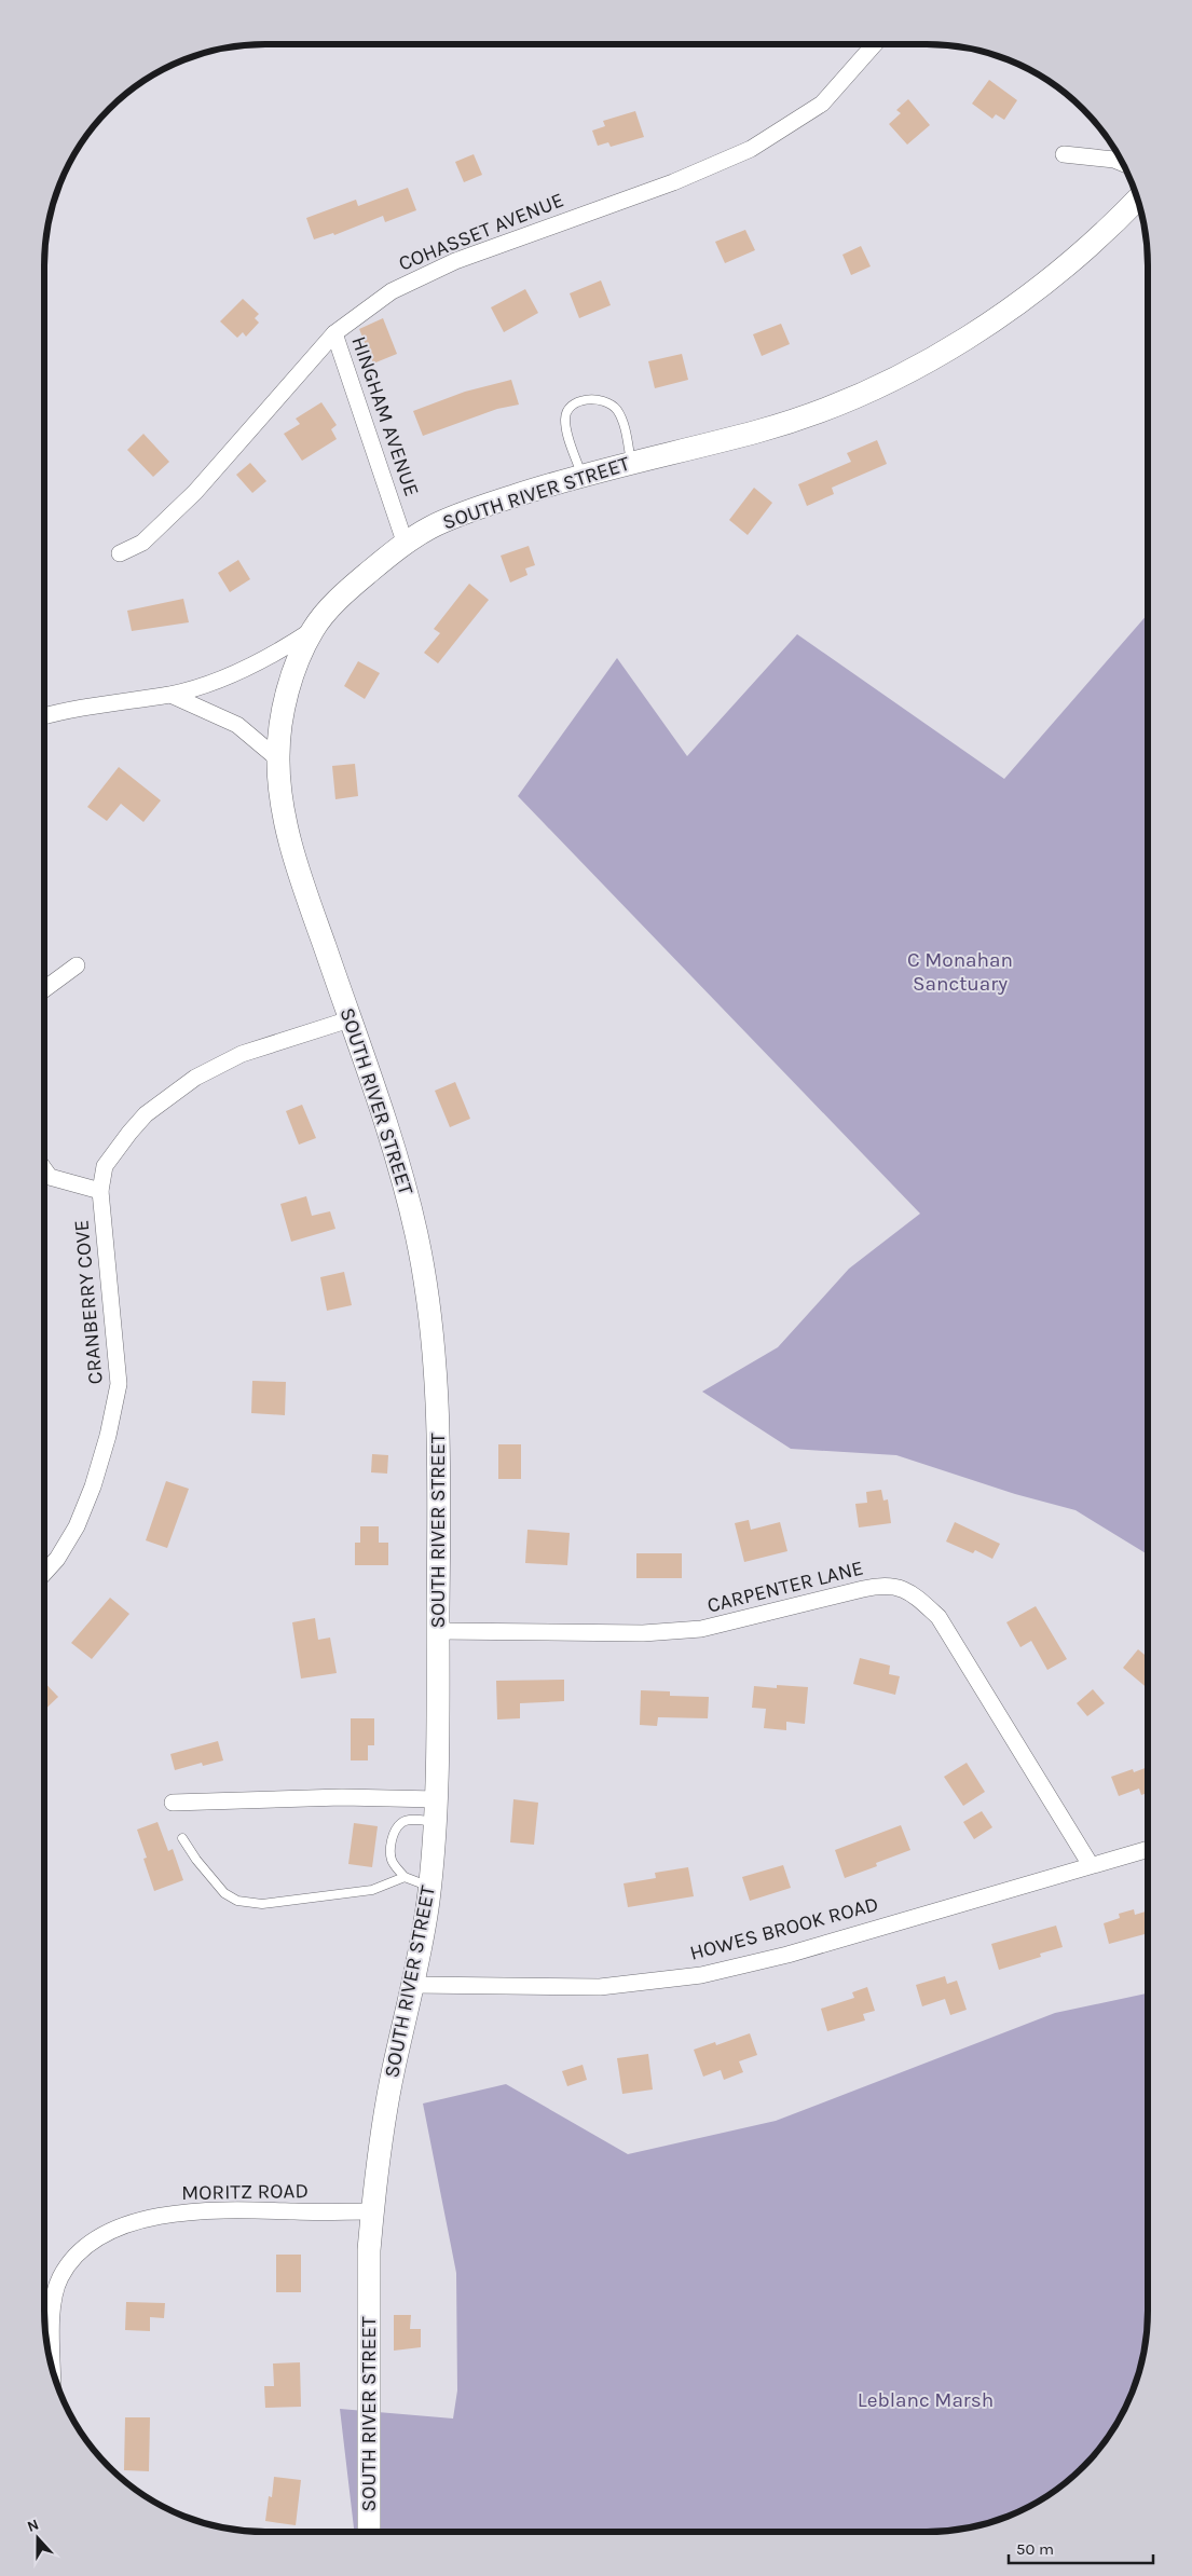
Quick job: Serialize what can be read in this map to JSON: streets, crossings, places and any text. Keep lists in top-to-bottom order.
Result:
{
  "streets": {
    "street": [
      "COHASSET AVENUE",
      "HINGHAM AVENUE",
      "SOUTH RIVER STREET",
      "CRANBERRY COVE",
      "CARPENTER LANE",
      "HOWES BROOK ROAD",
      "MORITZ ROAD"
    ]
  },
  "crossings": [
    ["COHASSET AVENUE", "HINGHAM AVENUE"],
    ["HINGHAM AVENUE", "SOUTH RIVER STREET"],
    ["SOUTH RIVER STREET", "CRANBERRY COVE"],
    ["SOUTH RIVER STREET", "CARPENTER LANE"],
    ["SOUTH RIVER STREET", "HOWES BROOK ROAD"],
    ["SOUTH RIVER STREET", "MORITZ ROAD"],
    ["CARPENTER LANE", "HOWES BROOK ROAD"]
  ],
  "parks": ["C Monahan Sanctuary", "Leblanc Marsh"],
  "scale_bar": "50 m",
  "north": "top"
}
